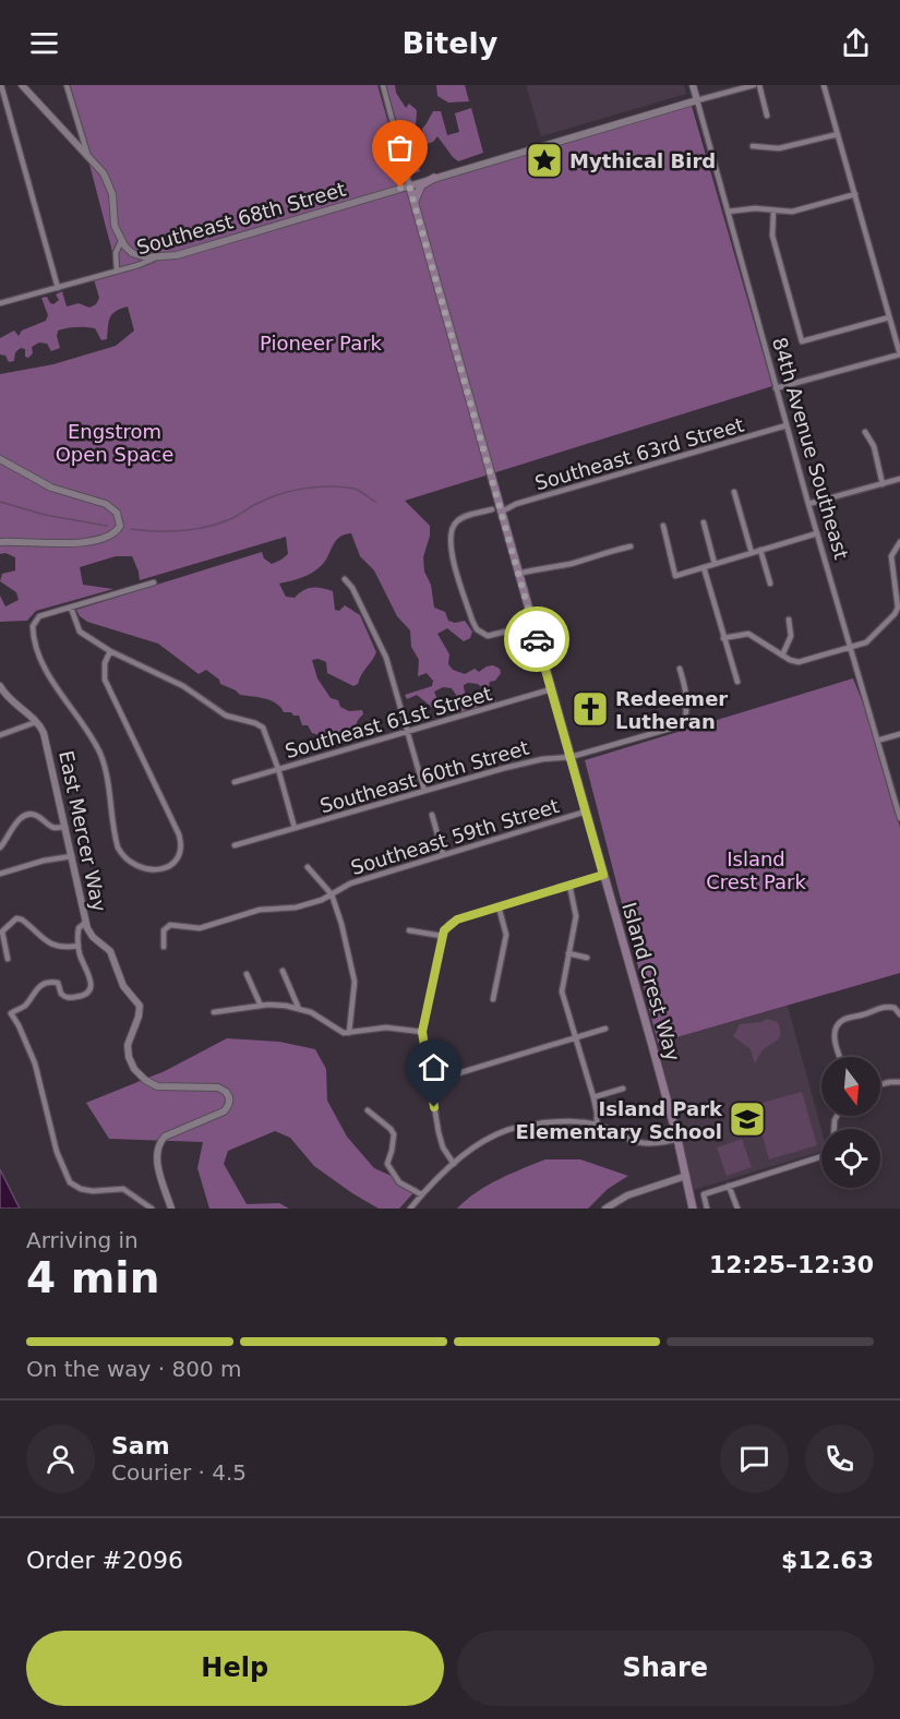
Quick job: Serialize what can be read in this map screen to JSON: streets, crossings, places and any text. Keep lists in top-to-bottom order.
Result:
{
  "streets": {
    "main road": ["Island Crest Way"],
    "street": [
      "Southeast 68th Street",
      "84th Avenue Southeast",
      "Southeast 63rd Street",
      "Southeast 61st Street",
      "Southeast 60th Street",
      "East Mercer Way",
      "Southeast 59th Street"
    ]
  },
  "crossings": [
    ["Southeast 68th Street", "84th Avenue Southeast"],
    ["Southeast 68th Street", "Island Crest Way"],
    ["84th Avenue Southeast", "Southeast 63rd Street"],
    ["Southeast 63rd Street", "Island Crest Way"],
    ["Southeast 61st Street", "Island Crest Way"],
    ["Southeast 60th Street", "Island Crest Way"],
    ["Southeast 59th Street", "Island Crest Way"]
  ],
  "parks": ["Pioneer Park", "Engstrom Open Space", "Island Crest Park"],
  "places": {
    "place": ["Mythical Bird"],
    "church": ["Redeemer Lutheran"],
    "school or university": ["Island Park Elementary School"]
  },
  "north": "bottom",
  "page": {
    "header": "Bitely",
    "heading": ["4 min", "Arriving in", "12:25–12:30"],
    "panel": [
      "Sam",
      "Courier · 4.5",
      "Order #2096",
      "$12.63"
    ],
    "bar": "On the way · 800 m",
    "buttons": ["Help", "Share"]
  }
}
